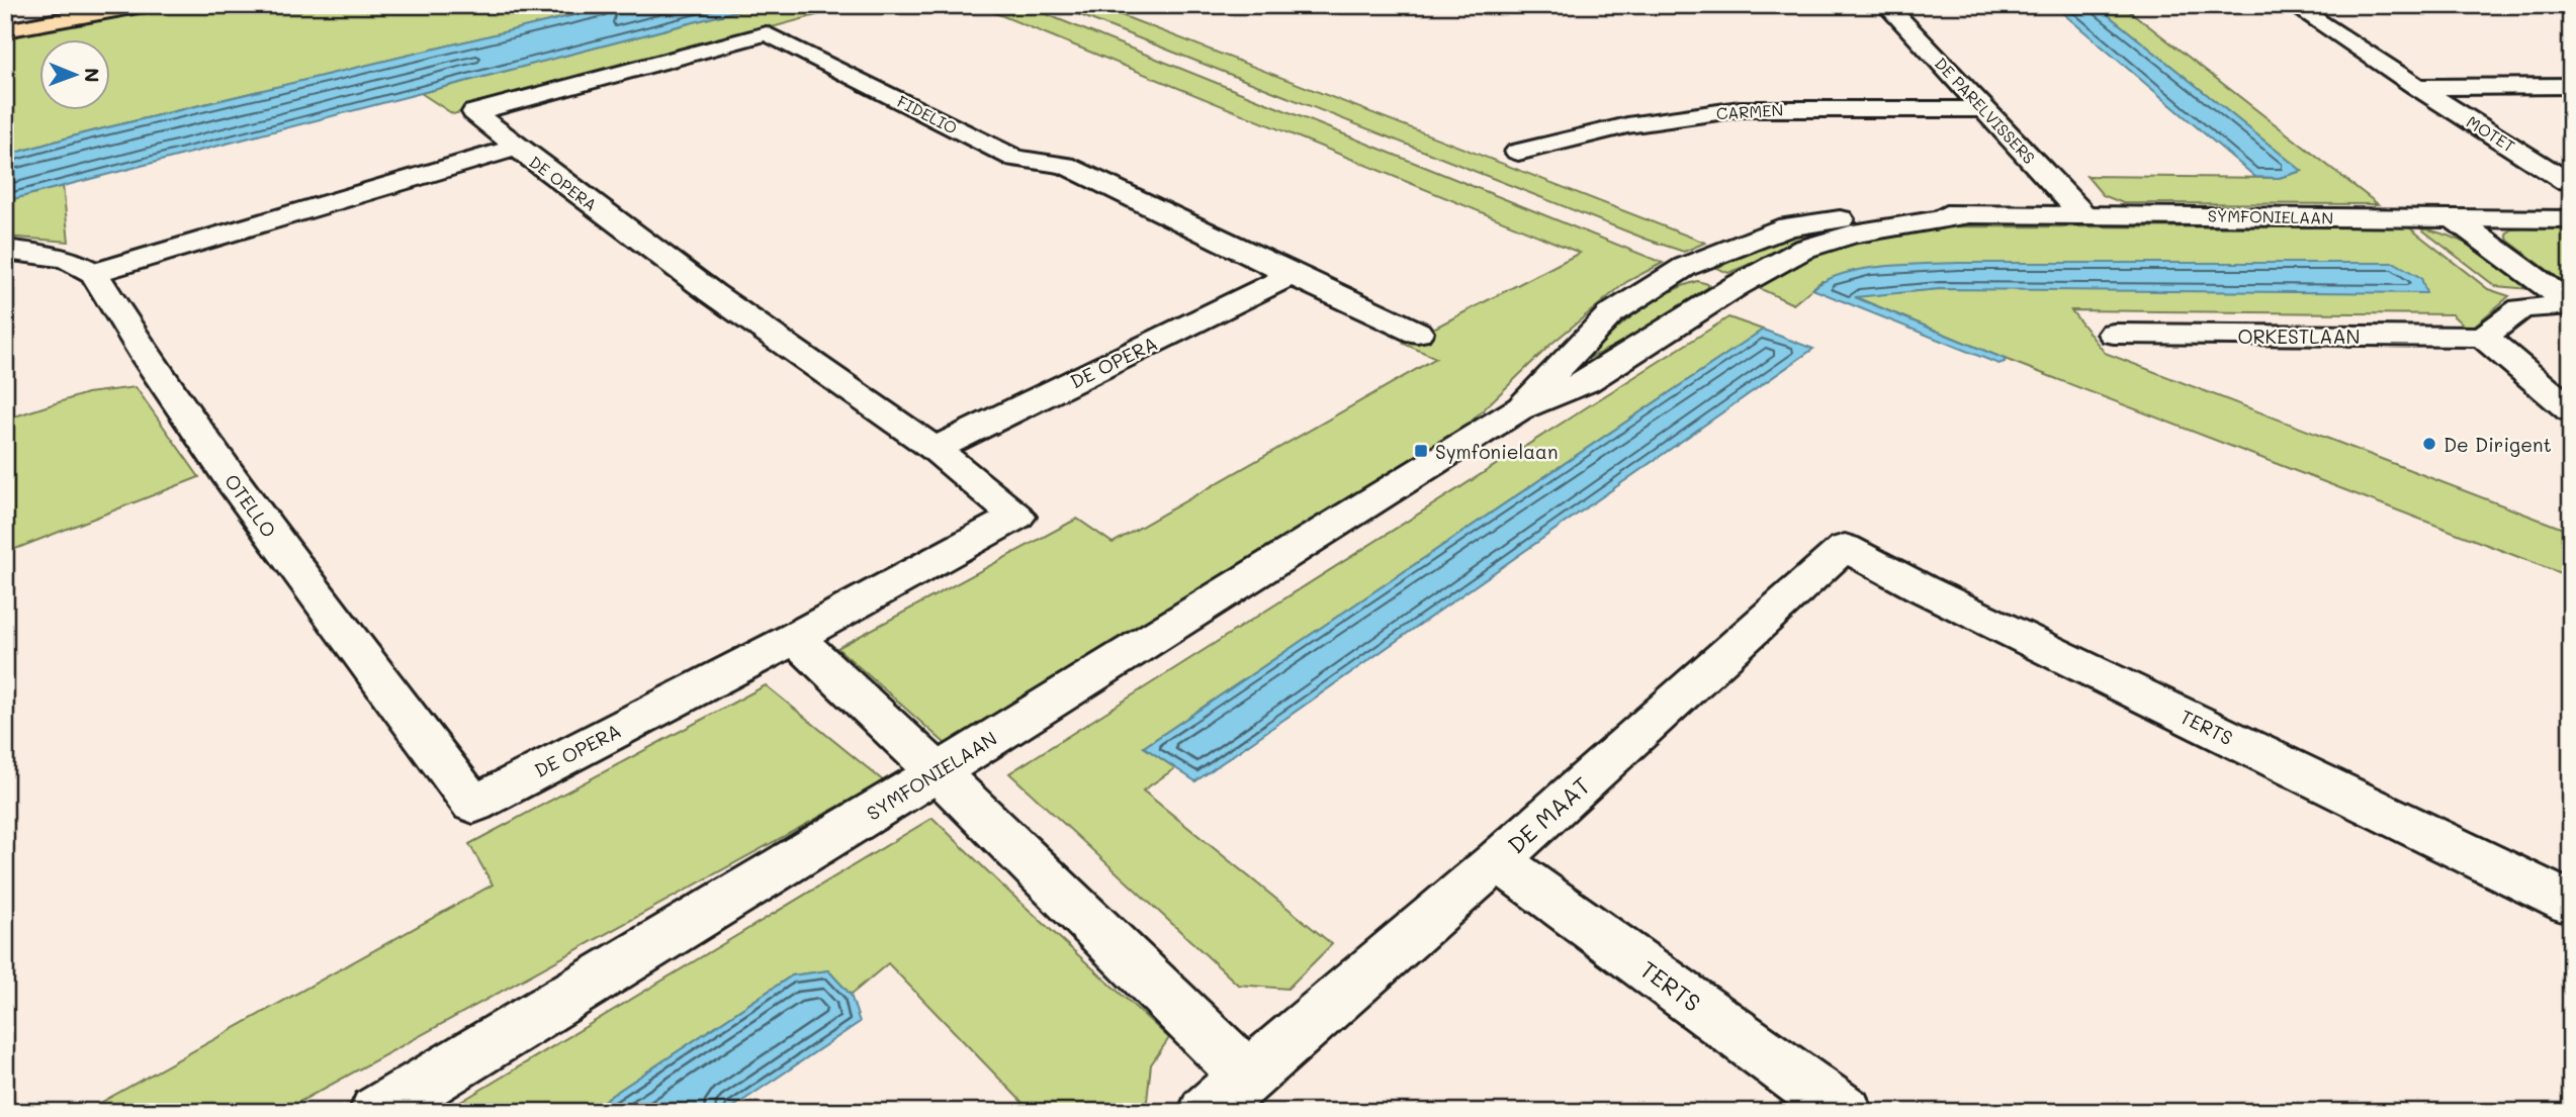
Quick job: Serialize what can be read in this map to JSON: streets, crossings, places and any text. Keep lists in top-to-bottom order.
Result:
{
  "streets": {
    "street": [
      "DE PARELVISSERS",
      "CARMEN",
      "FIDELIO",
      "MOTET",
      "DE OPERA",
      "SYMFONIELAAN",
      "ORKESTLAAN",
      "OTELLO",
      "TERTS",
      "DE MAAT"
    ]
  },
  "crossings": [
    ["DE PARELVISSERS", "CARMEN"],
    ["DE PARELVISSERS", "SYMFONIELAAN"],
    ["FIDELIO", "DE OPERA"],
    ["DE OPERA", "OTELLO"],
    ["TERTS", "DE MAAT"]
  ],
  "places": {
    "other": ["De Dirigent"],
    "transit": ["Symfonielaan"]
  },
  "north": "right"
}
